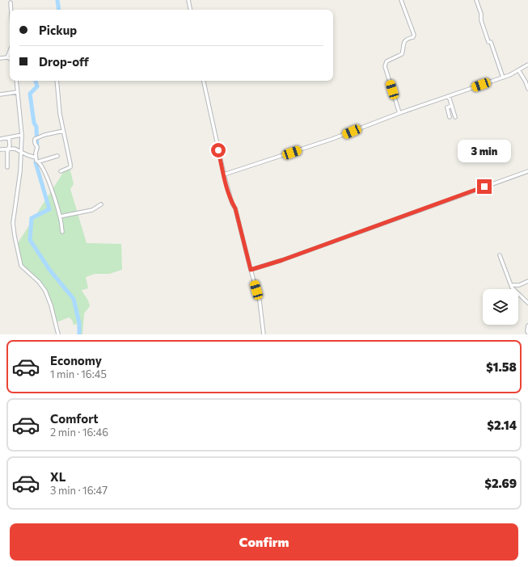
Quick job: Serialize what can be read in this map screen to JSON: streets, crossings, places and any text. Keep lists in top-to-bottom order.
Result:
{
  "page": {
    "banner": ["Pickup", "Drop-off"],
    "bubble": "3 min",
    "list": [
      {
        "name": "Economy",
        "note": "1 min · 16:45",
        "value": "$1.58"
      },
      {
        "name": "Comfort",
        "note": "2 min · 16:46",
        "value": "$2.14"
      },
      {
        "name": "XL",
        "note": "3 min · 16:47",
        "value": "$2.69"
      }
    ],
    "buttons": "Confirm"
  }
}
